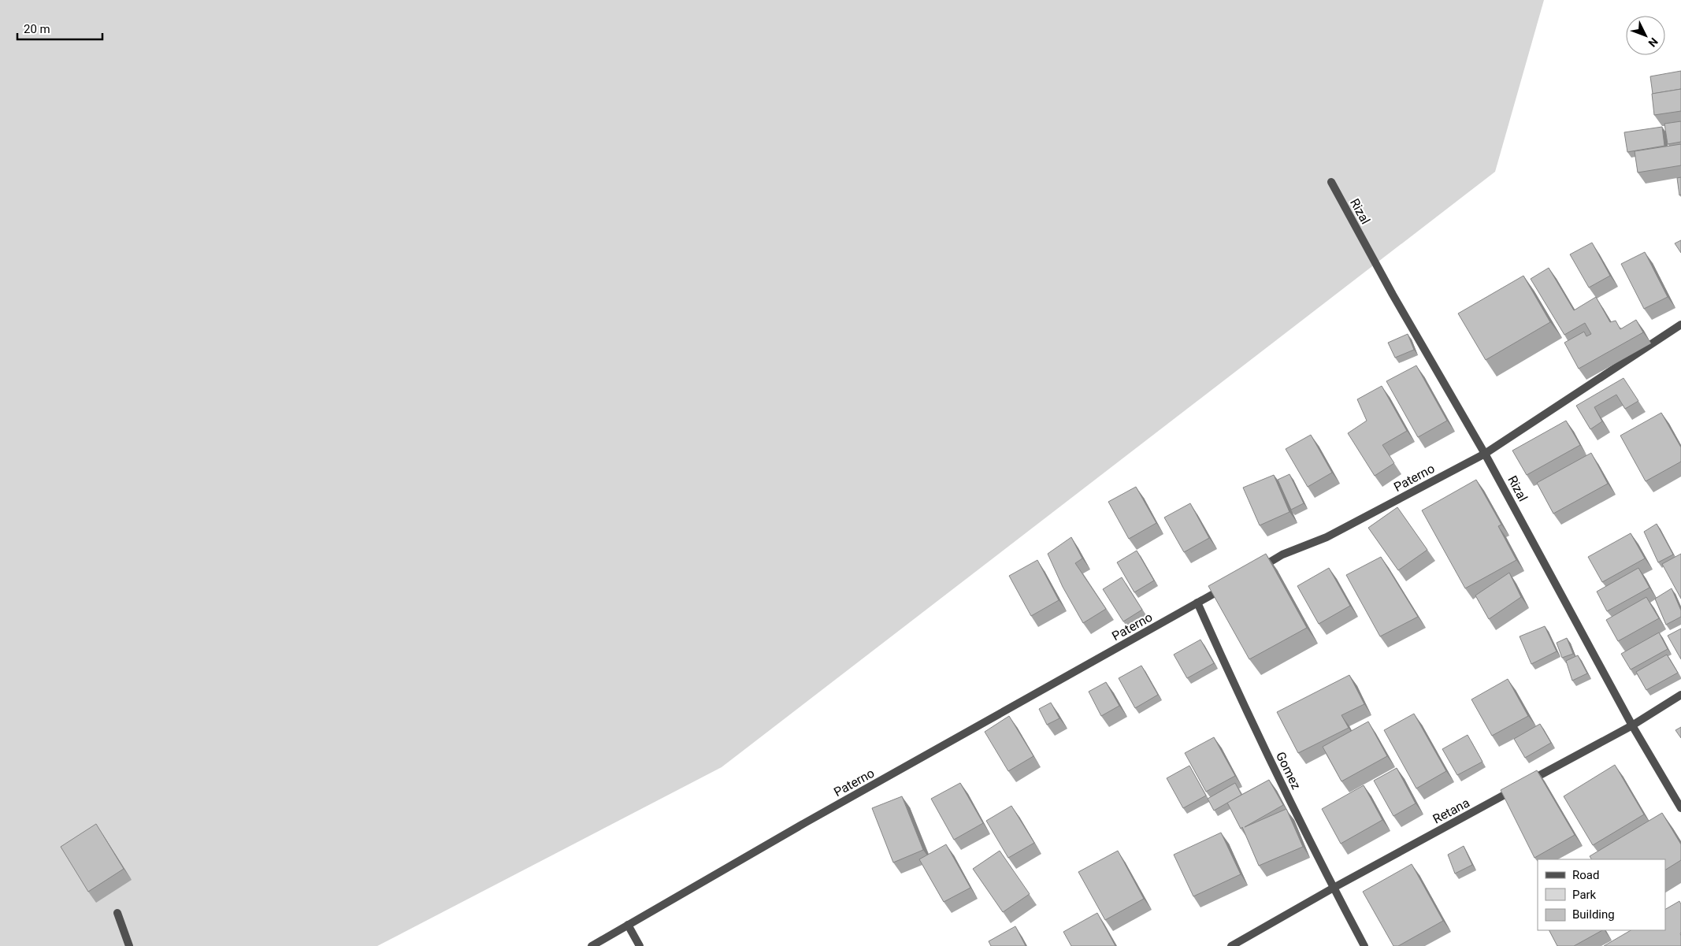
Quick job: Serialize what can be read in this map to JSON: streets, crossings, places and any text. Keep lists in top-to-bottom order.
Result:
{
  "streets": {
    "street": [
      "Rizal",
      "Paterno",
      "Gomez",
      "Retana"
    ]
  },
  "crossings": [
    ["Rizal", "Paterno"],
    ["Rizal", "Retana"],
    ["Paterno", "Gomez"],
    ["Gomez", "Retana"]
  ],
  "legend": ["Road", "Park", "Building"],
  "scale_bar": "20 m",
  "north": "bottom right"
}
